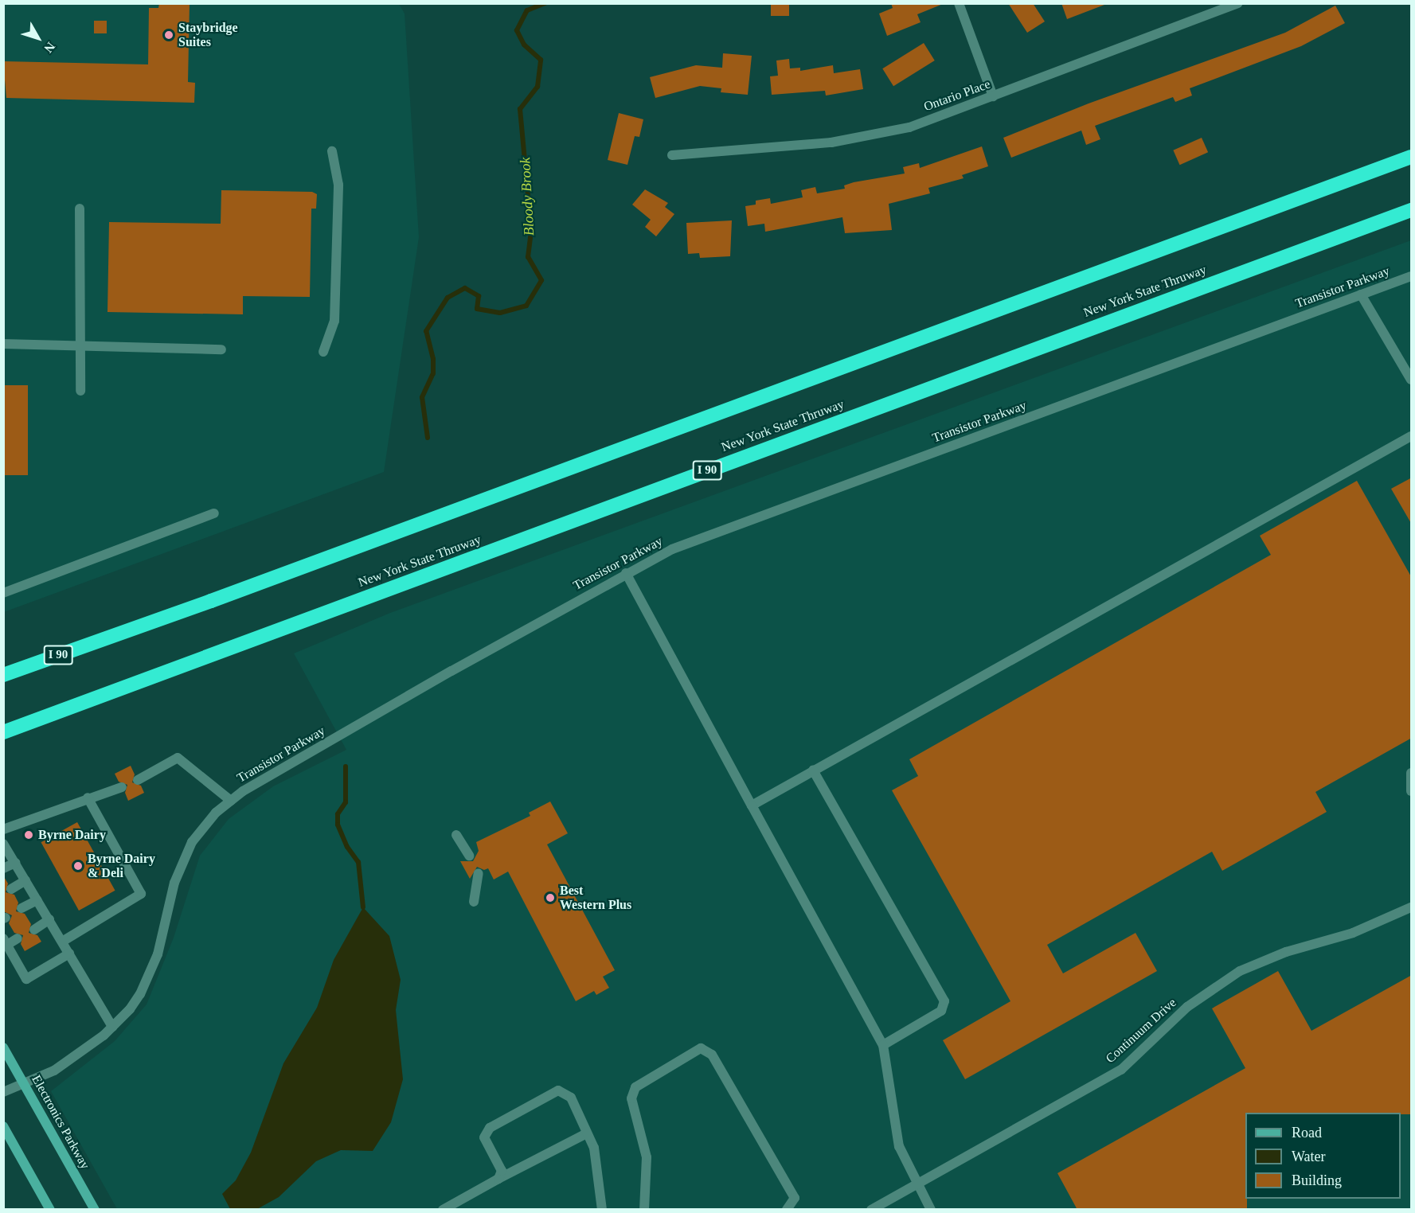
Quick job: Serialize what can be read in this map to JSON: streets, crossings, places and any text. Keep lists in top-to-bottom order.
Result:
{
  "streets": {
    "highway": ["New York State Thruway", "I 90"],
    "main road": ["Electronics Parkway"],
    "street": ["Ontario Place", "Transistor Parkway", "Continuum Drive"]
  },
  "crossings": [
    ["Transistor Parkway", "Electronics Parkway"]
  ],
  "water": ["Bloody Brook"],
  "places": [
    "Staybridge Suites",
    "Byrne Dairy",
    "Byrne Dairy & Deli",
    "Best Western Plus"
  ],
  "legend": ["Road", "Water", "Building"],
  "north": "bottom right"
}
